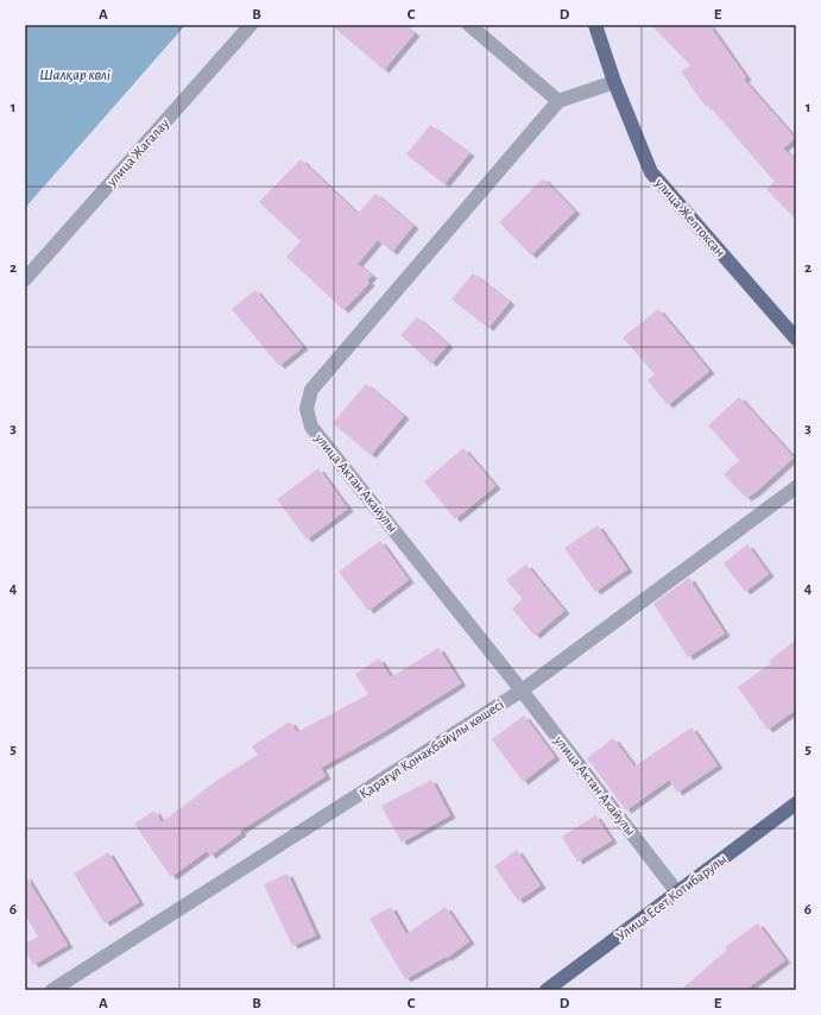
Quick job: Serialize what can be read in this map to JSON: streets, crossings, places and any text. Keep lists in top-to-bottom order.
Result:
{
  "streets": {
    "main road": ["улица Желтоксан", "Улица Есет Котибарулы"],
    "street": ["улица Жагалау", "улица Актан Акайулы", "Қарағұл Қонақбайұлы көшесі"]
  },
  "crossings": [
    ["улица Актан Акайулы", "Қарағұл Қонақбайұлы көшесі"],
    ["улица Актан Акайулы", "Улица Есет Котибарулы"]
  ],
  "water": ["Шалқар көлі"],
  "grid": {
    "columns": [
      "A",
      "B",
      "C",
      "D",
      "E"
    ],
    "rows": [
      "1",
      "2",
      "3",
      "4",
      "5",
      "6"
    ]
  }
}
